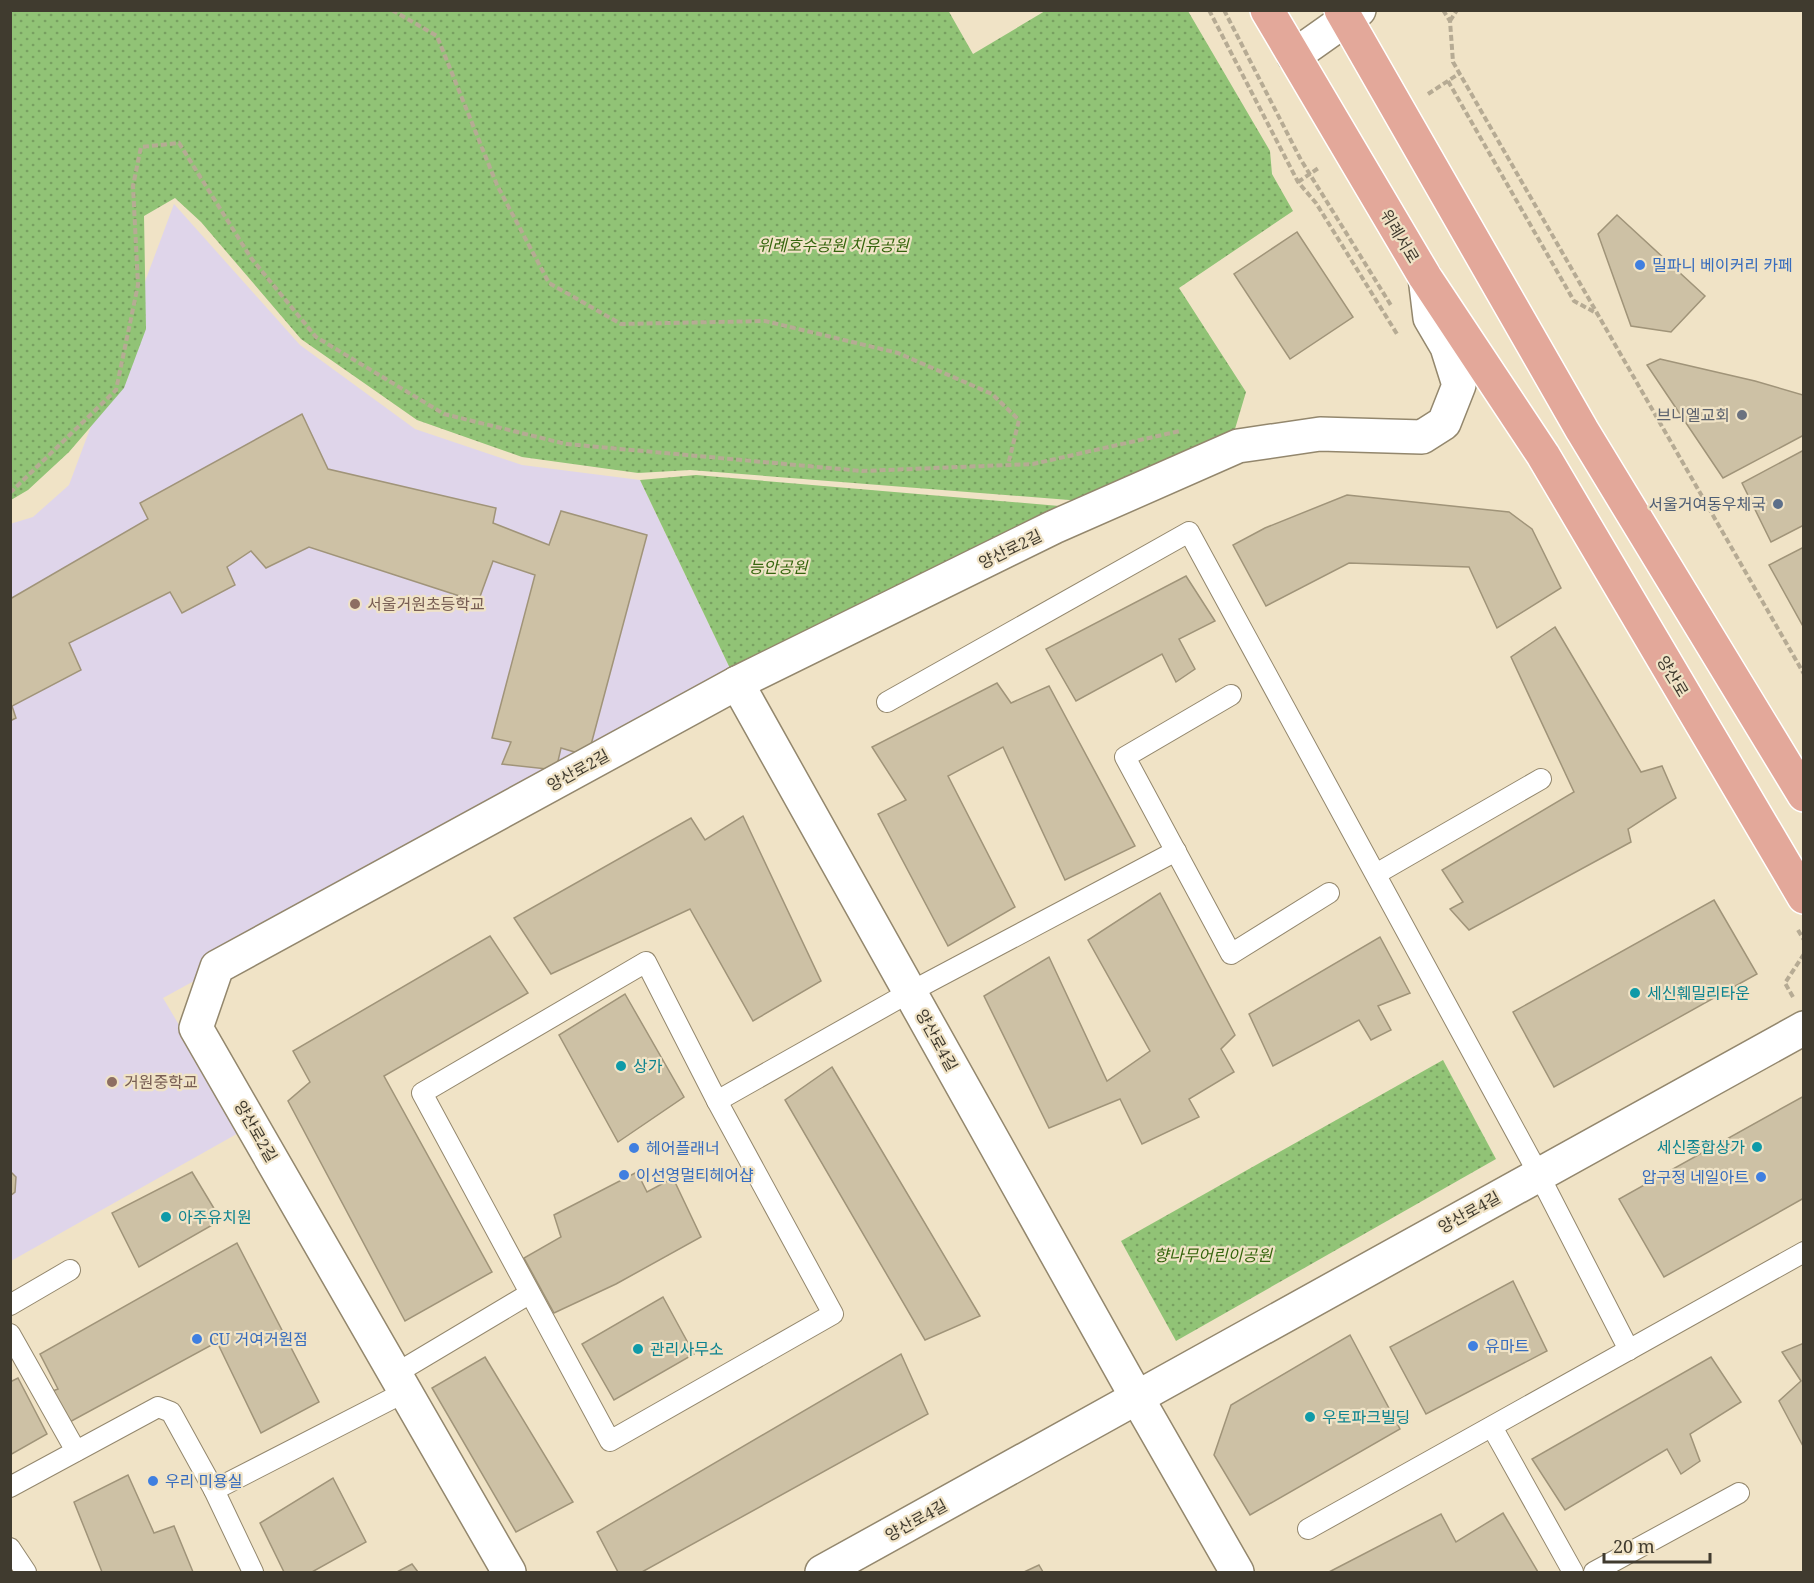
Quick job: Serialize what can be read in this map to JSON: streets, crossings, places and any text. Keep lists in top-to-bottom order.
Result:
{
  "streets": {
    "main road": ["위례서로", "양산로"],
    "street": ["양산로2길", "양산로4길"]
  },
  "crossings": [
    ["위례서로", "양산로2길"],
    ["위례서로", "양산로"],
    ["양산로2길", "양산로4길"]
  ],
  "parks": ["위례호수공원 치유공원", "능안공원", "향나무어린이공원"],
  "places": [
    "밀파니 베이커리 카페",
    "브니엘교회",
    "서울거여동우체국",
    "서울거원초등학교",
    "세신훼밀리타운",
    "상가",
    "거원중학교",
    "세신종합상가",
    "헤어플래너",
    "이선영멀티헤어샵",
    "압구정 네일아트",
    "아주유치원",
    "CU 거여거원점",
    "유마트",
    "관리사무소",
    "우토파크빌딩",
    "우리 미용실"
  ],
  "scale_bar": "20 m"
}
